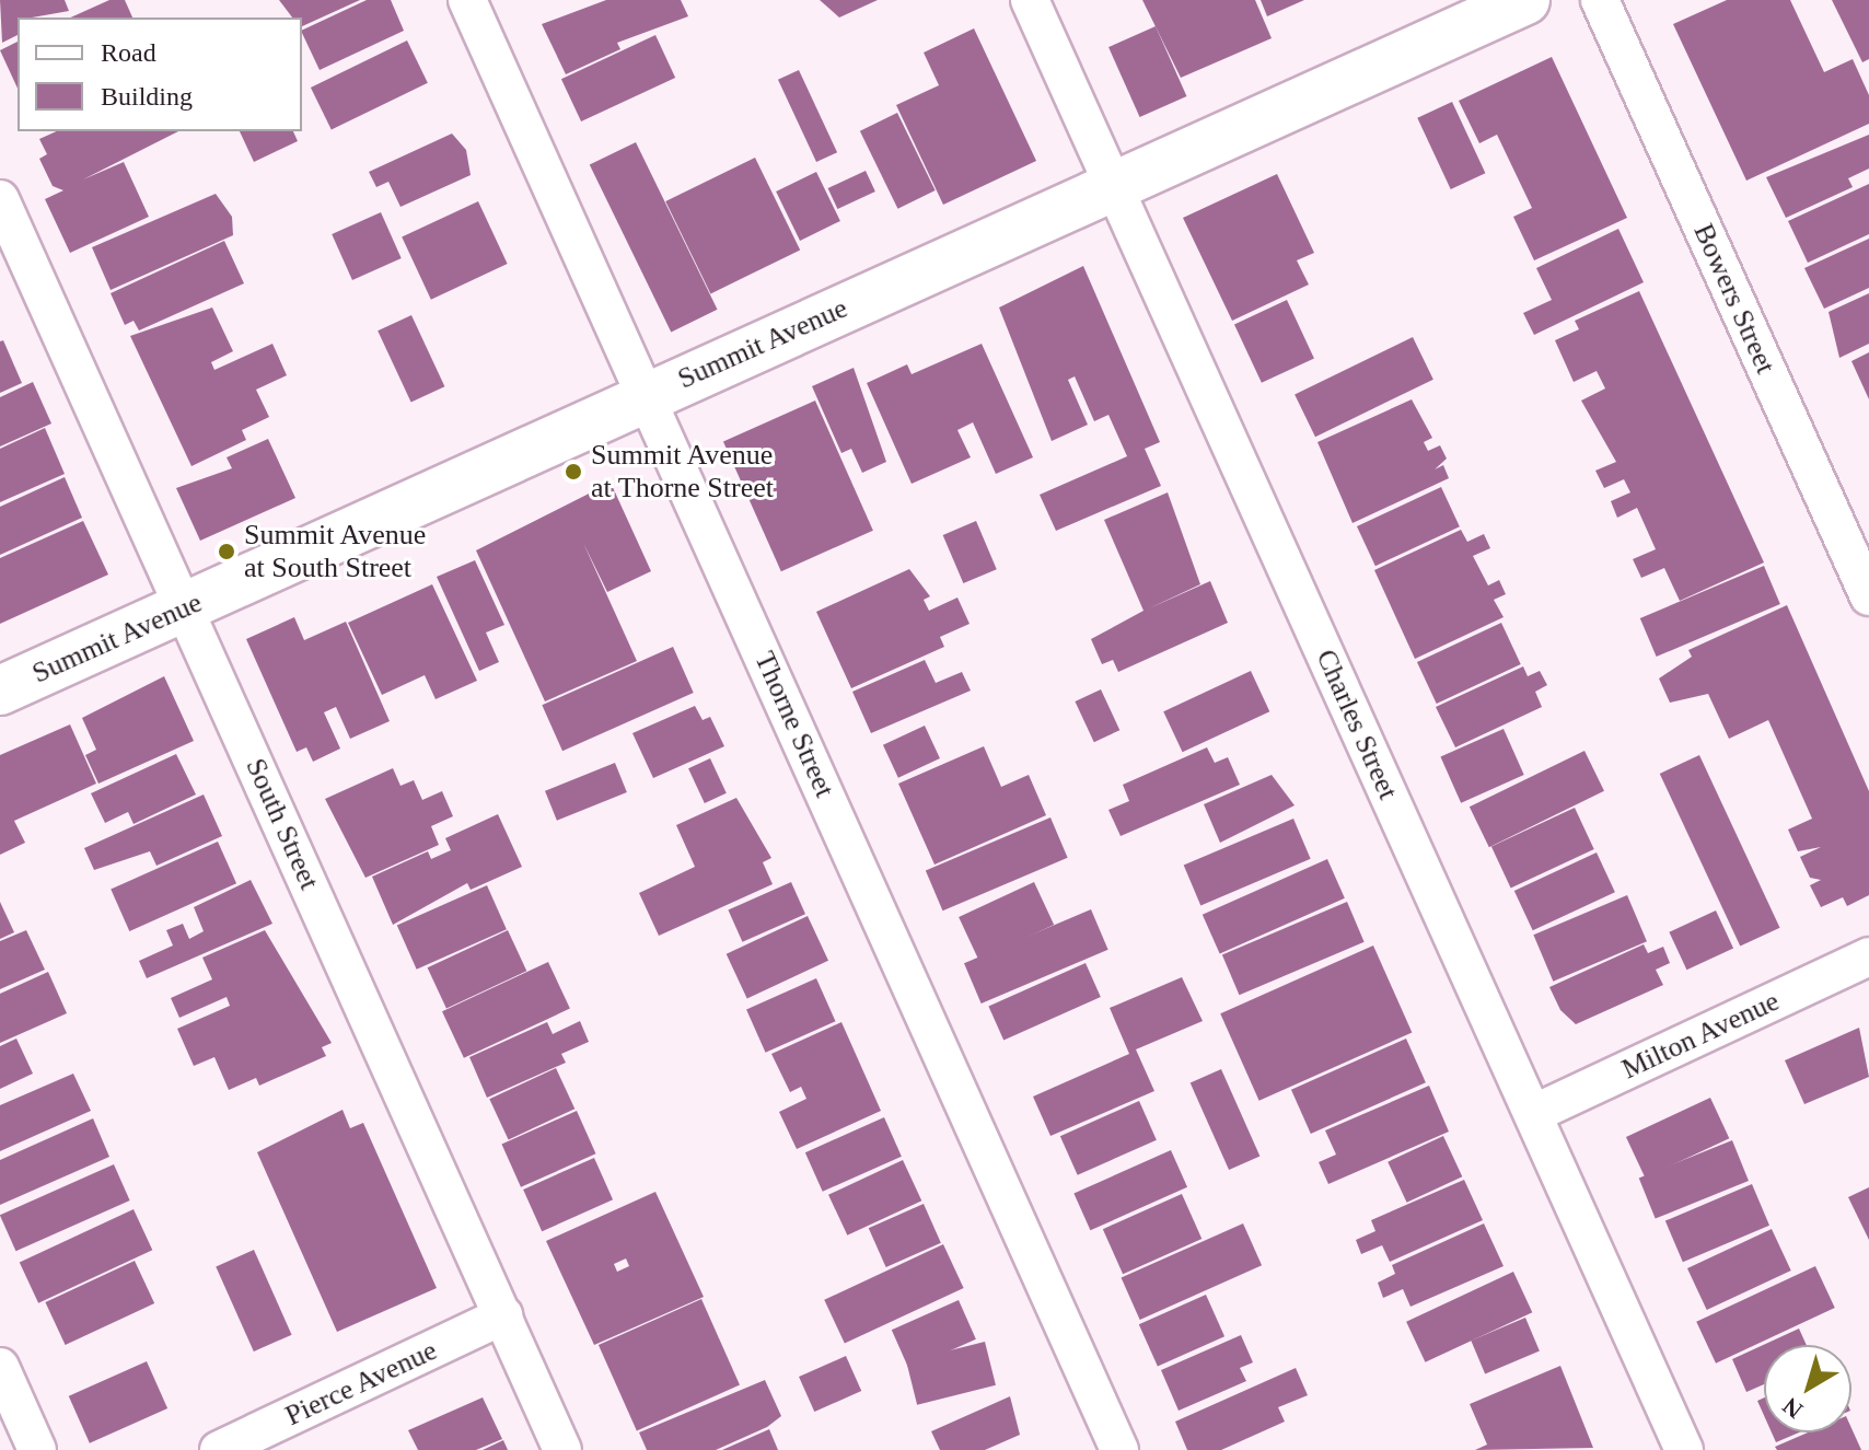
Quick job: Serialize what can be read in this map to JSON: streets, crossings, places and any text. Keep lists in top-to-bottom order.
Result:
{
  "streets": {
    "street": [
      "Bowers Street",
      "Summit Avenue",
      "Thorne Street",
      "Charles Street",
      "South Street",
      "Milton Avenue",
      "Pierce Avenue"
    ]
  },
  "crossings": [
    ["Summit Avenue", "Thorne Street"],
    ["Summit Avenue", "Charles Street"],
    ["Summit Avenue", "South Street"],
    ["Charles Street", "Milton Avenue"],
    ["South Street", "Pierce Avenue"]
  ],
  "places": ["Summit Avenue at Thorne Street", "Summit Avenue at South Street"],
  "legend": ["Road", "Building"],
  "north": "bottom left"
}
